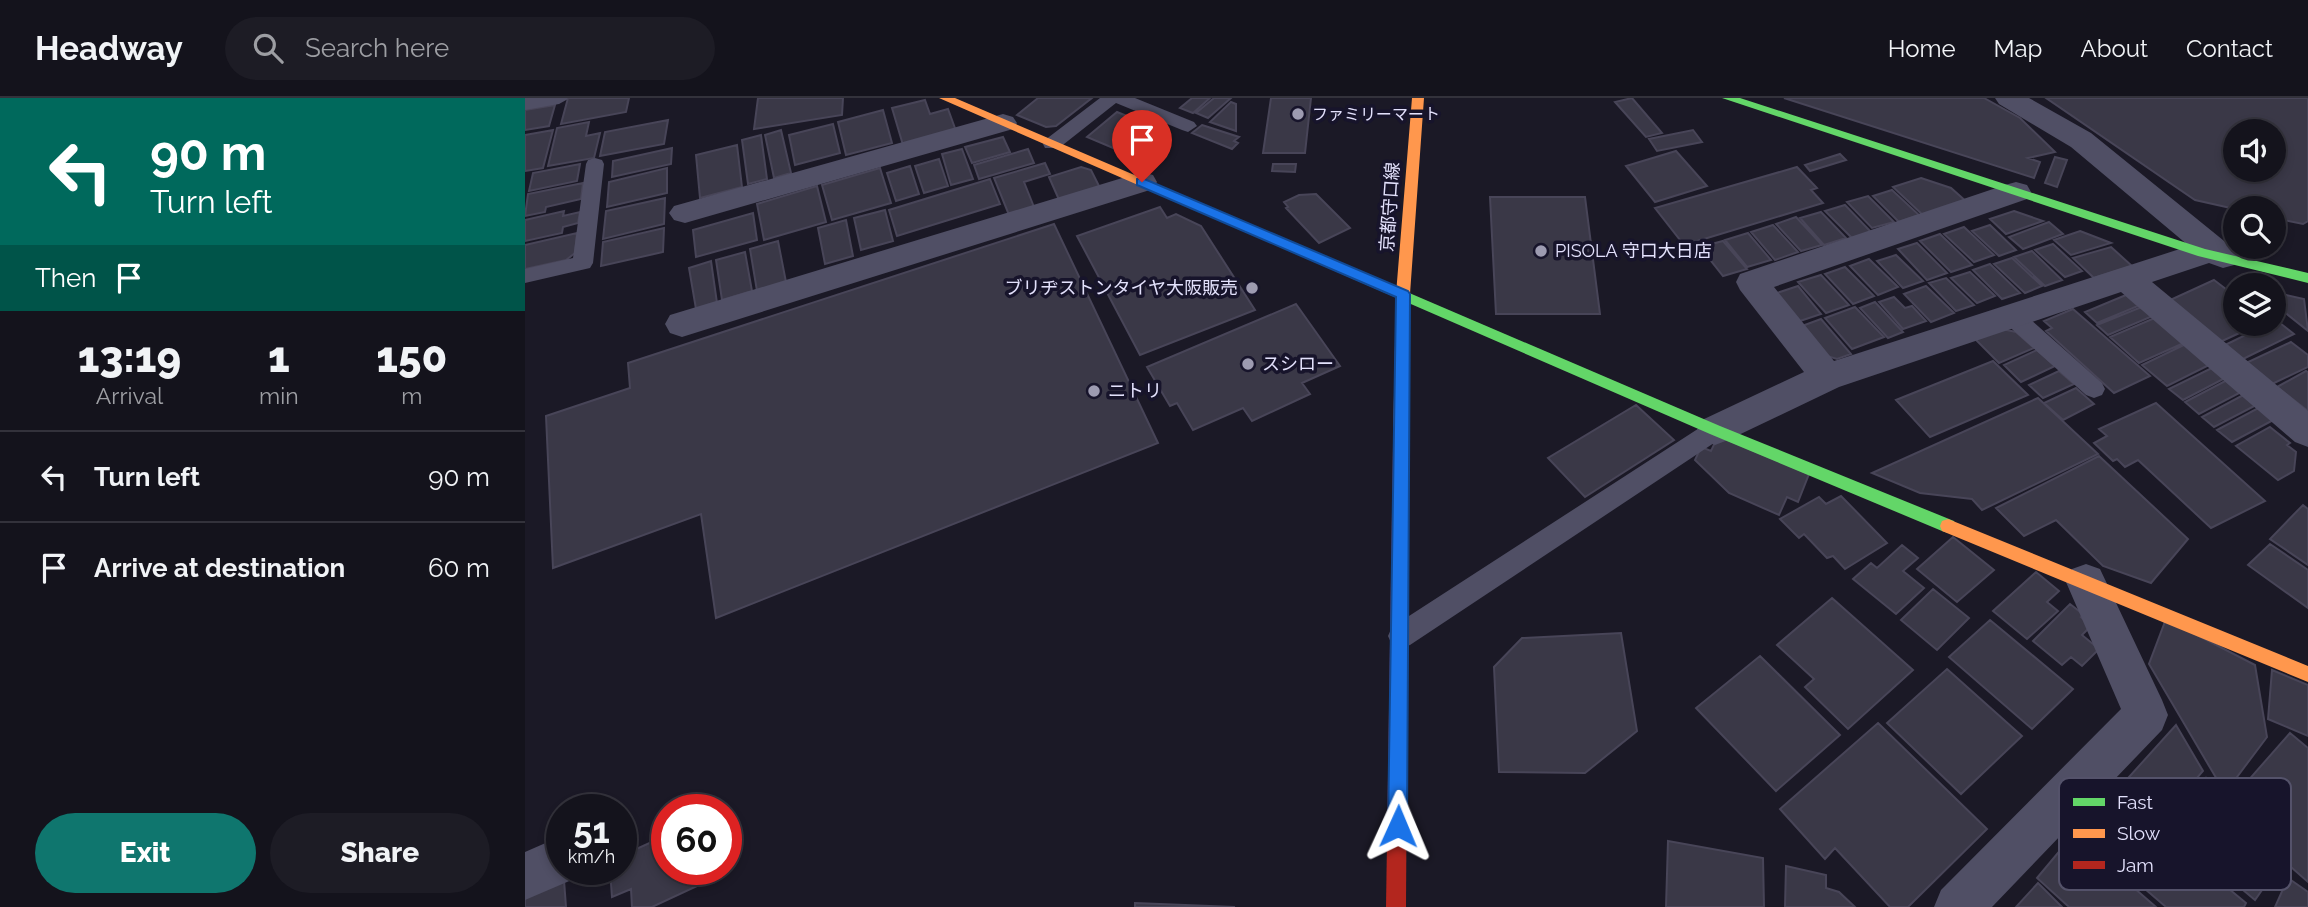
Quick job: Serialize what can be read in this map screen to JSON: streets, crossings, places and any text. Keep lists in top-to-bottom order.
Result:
{
  "streets": {
    "street": ["京都守口線"]
  },
  "places": [
    "ファミリーマート",
    "PISOLA 守口大日店",
    "ブリヂストンタイヤ大阪販売",
    "スシロー",
    "ニトリ"
  ],
  "legend": ["Fast", "Slow", "Jam"],
  "page": {
    "header": "Headway",
    "search": "Search here",
    "nav": [
      "Home",
      "Map",
      "About",
      "Contact"
    ],
    "turn": ["90 m", "Turn left"],
    "then": "Then",
    "eta": [
      "13:19",
      "Arrival",
      "1",
      "min",
      "150",
      "m"
    ],
    "list": [
      {
        "name": "Turn left",
        "value": "90 m"
      },
      {
        "name": "Arrive at destination",
        "value": "60 m"
      }
    ],
    "speed": "51 km/h",
    "limit": "60",
    "buttons": ["Exit", "Share"]
  }
}
